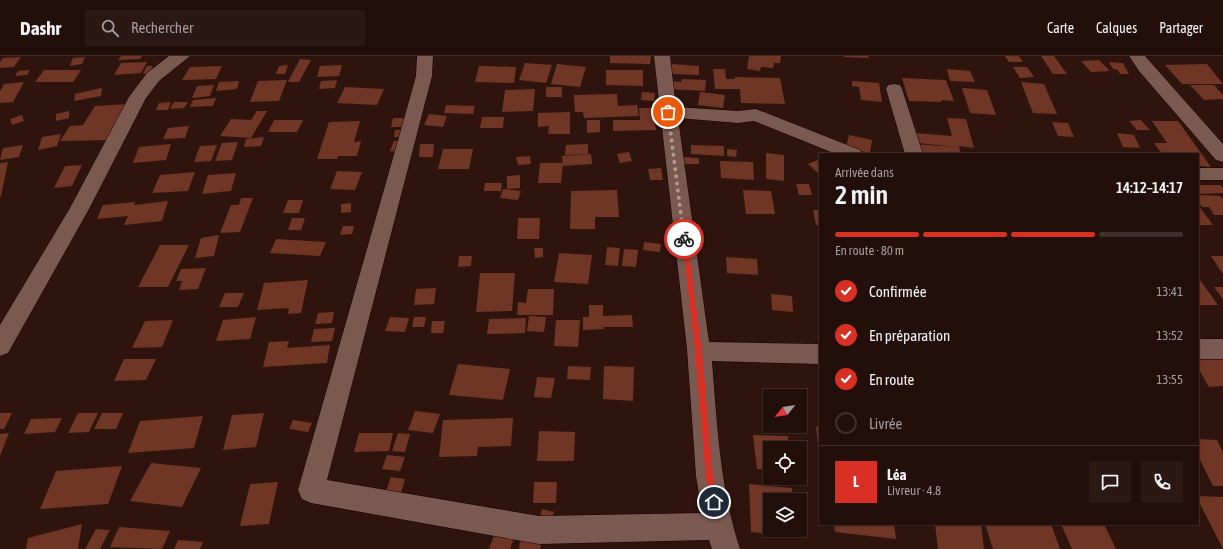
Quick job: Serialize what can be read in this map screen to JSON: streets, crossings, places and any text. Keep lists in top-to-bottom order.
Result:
{
  "north": "bottom left",
  "page": {
    "header": "Dashr",
    "search": "Rechercher",
    "nav": ["Carte", "Calques", "Partager"],
    "heading": ["2 min", "Arrivée dans", "14:12–14:17"],
    "panel": ["Léa", "Livreur · 4.8"],
    "bar": "En route · 80 m",
    "list": [
      ["Confirmée", "13:41"],
      ["En préparation", "13:52"],
      ["En route", "13:55"],
      "Livrée"
    ],
    "round": "L"
  }
}
